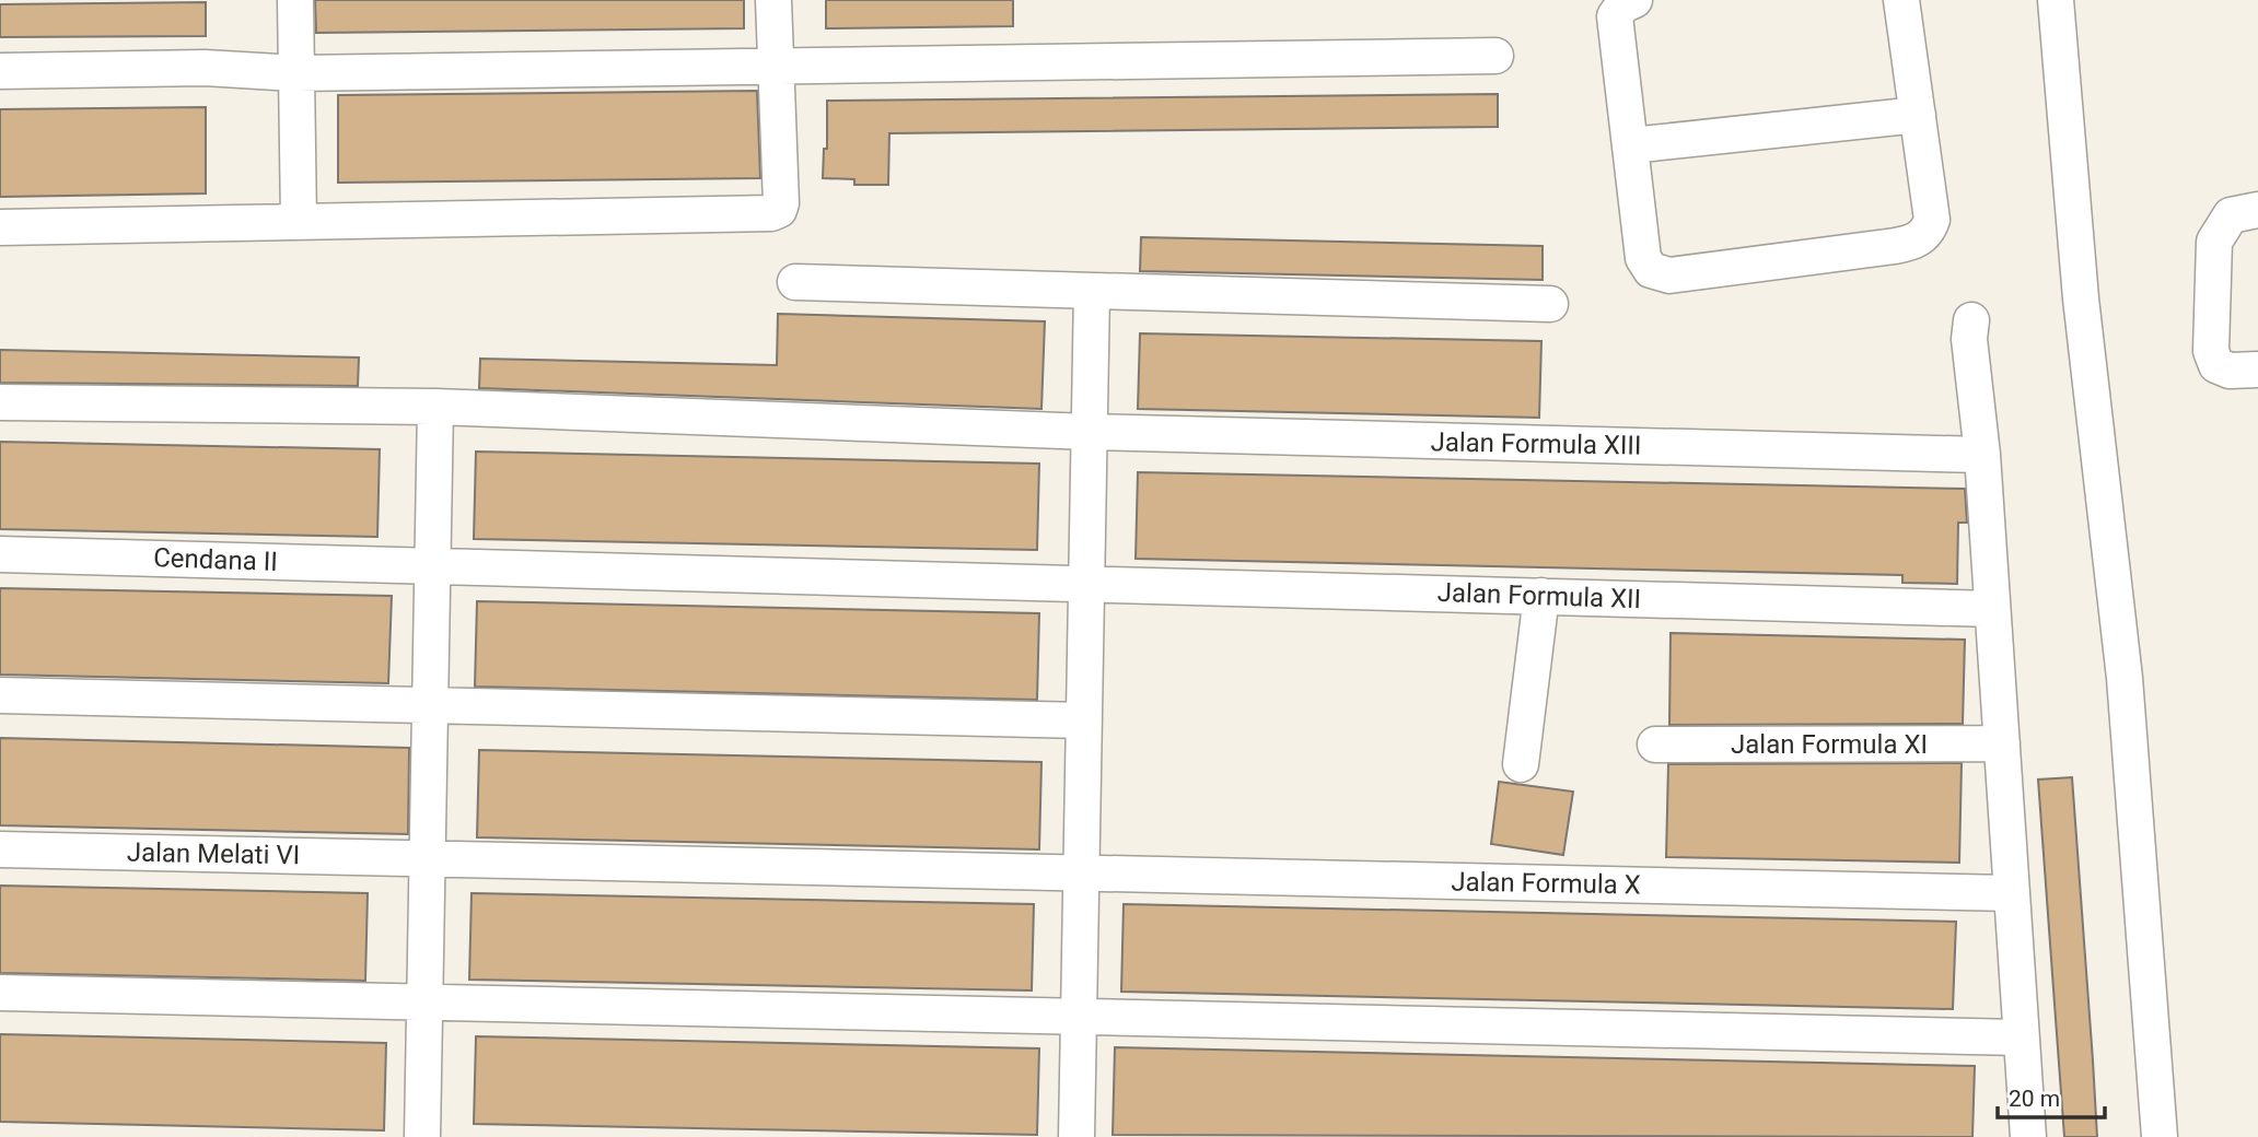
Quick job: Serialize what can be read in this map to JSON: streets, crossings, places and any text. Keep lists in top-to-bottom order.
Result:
{
  "streets": {
    "street": [
      "Jalan Formula XIII",
      "Cendana II",
      "Jalan Formula XII",
      "Jalan Formula XI",
      "Jalan Melati VI",
      "Jalan Formula X"
    ]
  },
  "crossings": [
    ["Cendana II", "Jalan Formula XII"],
    ["Jalan Melati VI", "Jalan Formula X"]
  ],
  "scale_bar": "20 m"
}
